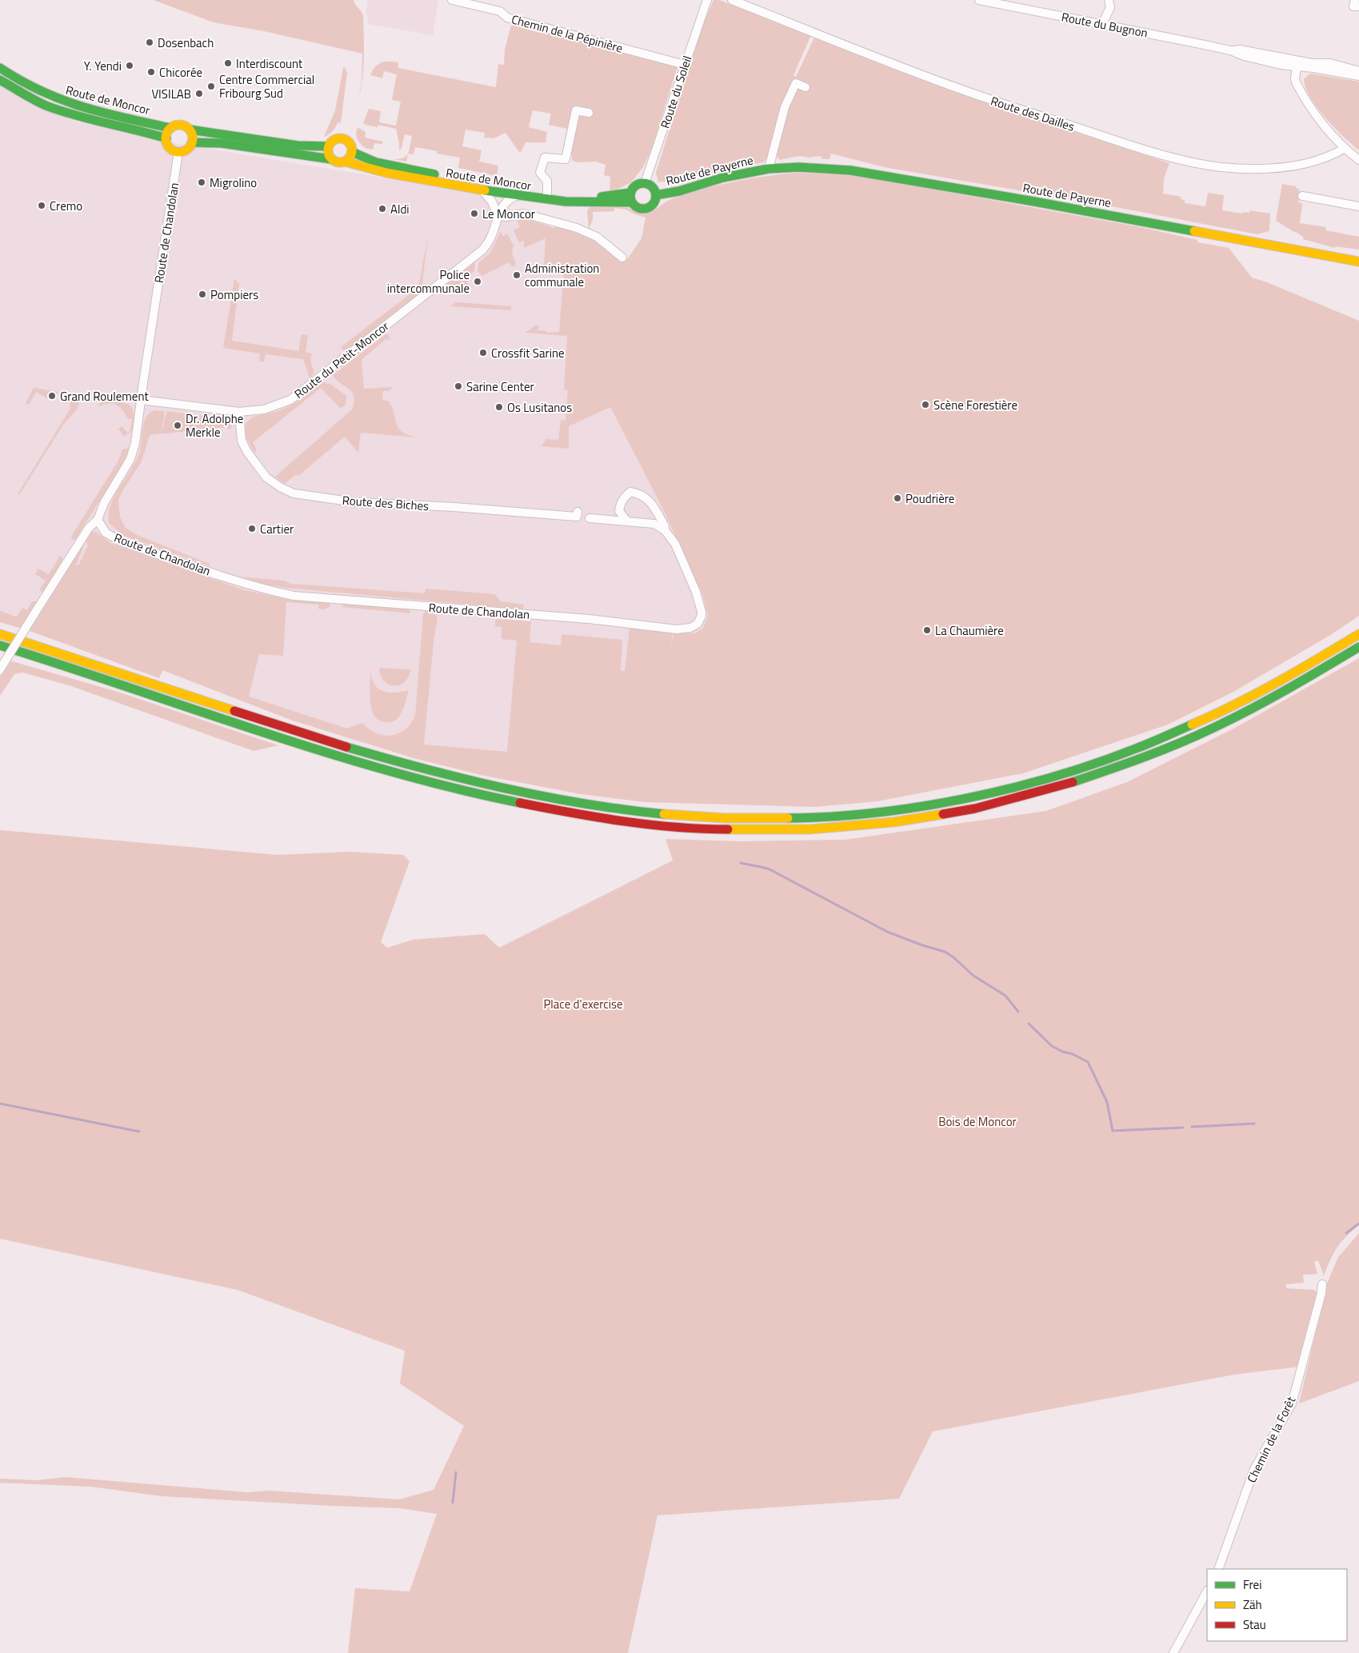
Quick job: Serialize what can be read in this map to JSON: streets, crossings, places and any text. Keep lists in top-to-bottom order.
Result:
{
  "streets": {
    "main road": ["Route de Moncor", "Route de Payerne"],
    "street": [
      "Route du Bugnon",
      "Chemin de la Pépinière",
      "Route du Soleil",
      "Route des Dailles",
      "Route de Chandolan",
      "Route du Petit-Moncor",
      "Route des Biches",
      "Chemin de la Forêt"
    ]
  },
  "crossings": [
    ["Chemin de la Pépinière", "Route du Soleil"],
    ["Route du Soleil", "Route de Moncor"],
    ["Route du Soleil", "Route de Payerne"],
    ["Route de Moncor", "Route de Payerne"],
    ["Route de Moncor", "Route de Chandolan"],
    ["Route de Moncor", "Route du Petit-Moncor"],
    ["Route de Chandolan", "Route du Petit-Moncor"],
    ["Route du Petit-Moncor", "Route des Biches"]
  ],
  "parks": ["Place d'exercise", "Bois de Moncor"],
  "places": [
    "Dosenbach",
    "Interdiscount",
    "Y. Yendi",
    "Chicorée",
    "Centre Commercial Fribourg Sud",
    "VISILAB",
    "Migrolino",
    "Cremo",
    "Aldi",
    "Le Moncor",
    "Administration communale",
    "Police intercommunale",
    "Pompiers",
    "Crossfit Sarine",
    "Sarine Center",
    "Grand Roulement",
    "Scène Forestière",
    "Os Lusitanos",
    "Dr. Adolphe Merkle",
    "Poudrière",
    "Cartier",
    "La Chaumière"
  ],
  "legend": ["Frei", "Zäh", "Stau"]
}
